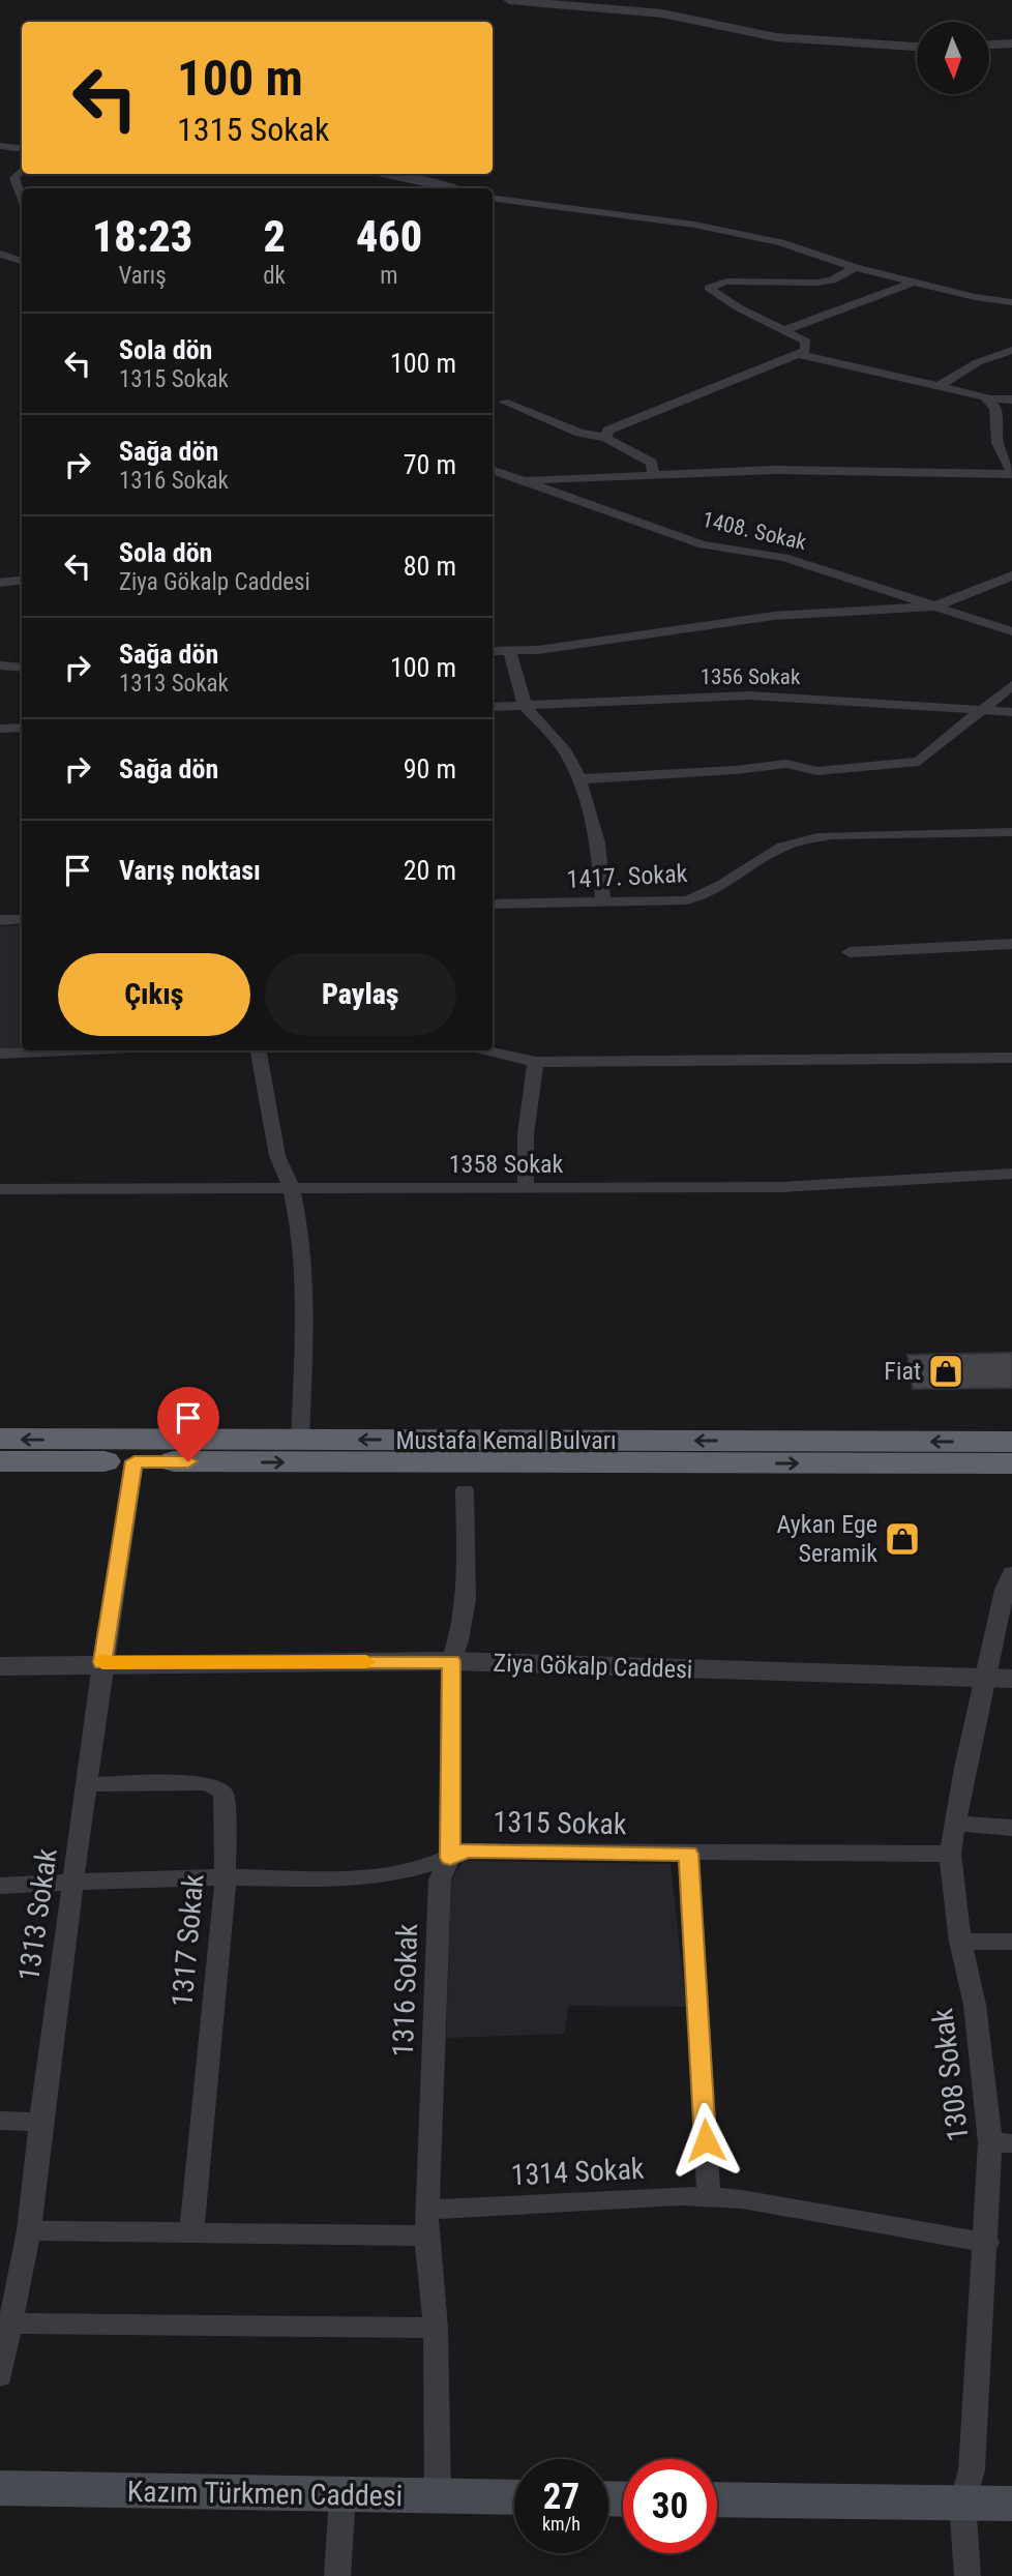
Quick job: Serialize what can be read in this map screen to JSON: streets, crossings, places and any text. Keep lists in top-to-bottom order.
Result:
{
  "streets": {
    "highway": ["Mustafa Kemal Bulvarı"],
    "main road": ["Kazım Türkmen Caddesi"],
    "street": [
      "1408. Sokak",
      "1356 Sokak",
      "1417. Sokak",
      "1358 Sokak",
      "Ziya Gökalp Caddesi",
      "1315 Sokak",
      "1313 Sokak",
      "1317 Sokak",
      "1316 Sokak",
      "1308 Sokak",
      "1314 Sokak"
    ]
  },
  "crossings": [
    ["Mustafa Kemal Bulvarı", "1313 Sokak"],
    ["Ziya Gökalp Caddesi", "1313 Sokak"],
    ["Ziya Gökalp Caddesi", "1316 Sokak"],
    ["Ziya Gökalp Caddesi", "1308 Sokak"],
    ["1315 Sokak", "1313 Sokak"],
    ["1315 Sokak", "1317 Sokak"],
    ["1315 Sokak", "1316 Sokak"],
    ["1315 Sokak", "1308 Sokak"],
    ["1313 Sokak", "1317 Sokak"],
    ["1316 Sokak", "1314 Sokak"],
    ["1316 Sokak", "Kazım Türkmen Caddesi"],
    ["1308 Sokak", "1314 Sokak"]
  ],
  "places": {
    "shop": ["Fiat", "Aykan Ege Seramik"]
  },
  "north": "bottom",
  "page": {
    "turn": ["100 m", "1315 Sokak"],
    "eta": [
      "18:23",
      "Varış",
      "2",
      "dk",
      "460",
      "m"
    ],
    "list": [
      {
        "name": "Sola dön",
        "note": "1315 Sokak",
        "value": "100 m"
      },
      {
        "name": "Sağa dön",
        "note": "1316 Sokak",
        "value": "70 m"
      },
      {
        "name": "Sola dön",
        "note": "Ziya Gökalp Caddesi",
        "value": "80 m"
      },
      {
        "name": "Sağa dön",
        "note": "1313 Sokak",
        "value": "100 m"
      },
      {
        "name": "Sağa dön",
        "value": "90 m"
      },
      {
        "name": "Varış noktası",
        "value": "20 m"
      }
    ],
    "buttons": ["Çıkış", "Paylaş"],
    "speed": "27 km/h",
    "limit": "30"
  }
}
